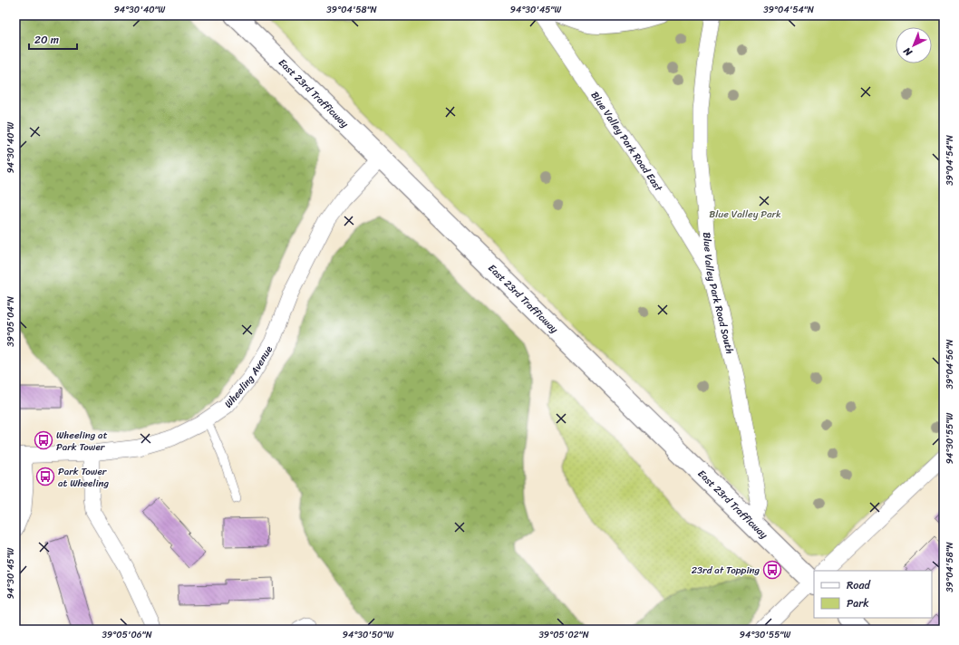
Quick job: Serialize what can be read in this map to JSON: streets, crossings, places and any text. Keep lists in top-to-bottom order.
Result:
{
  "streets": {
    "main road": ["East 23rd Trafficway"],
    "street": ["Blue Valley Park Road East", "Blue Valley Park Road South", "Wheeling Avenue"]
  },
  "crossings": [
    ["East 23rd Trafficway", "Blue Valley Park Road South"],
    ["East 23rd Trafficway", "Wheeling Avenue"],
    ["Blue Valley Park Road East", "Blue Valley Park Road South"]
  ],
  "parks": ["Blue Valley Park"],
  "places": {
    "bus stop": ["Wheeling at Park Tower", "Park Tower at Wheeling", "23rd at Topping"]
  },
  "legend": ["Road", "Park"],
  "scale_bar": "20 m",
  "north": "bottom left",
  "coordinates": [
    "94°30'40\"W",
    "39°04'58\"N",
    "94°30'45\"W",
    "39°04'54\"N",
    "39°05'04\"N",
    "39°04'56\"N",
    "94°30'55\"W",
    "39°05'06\"N",
    "94°30'50\"W",
    "39°05'02\"N"
  ]
}
